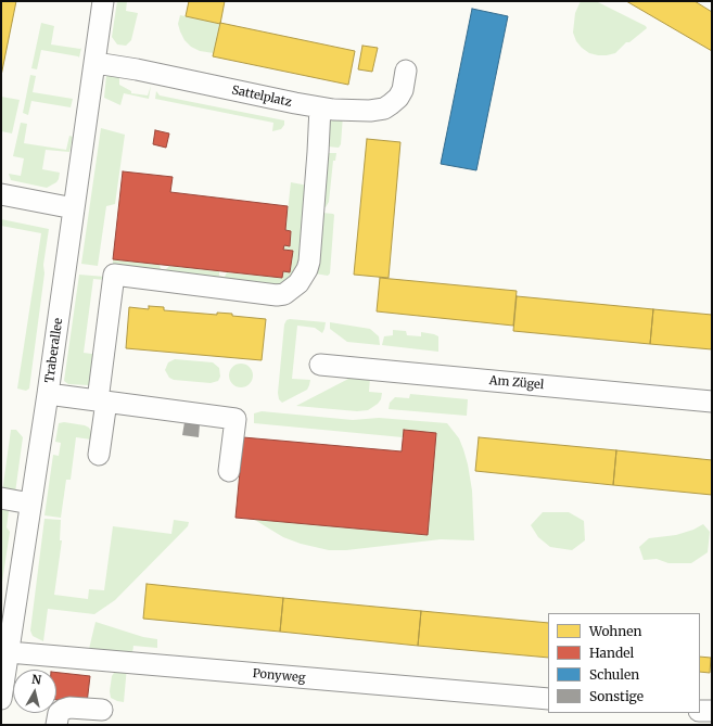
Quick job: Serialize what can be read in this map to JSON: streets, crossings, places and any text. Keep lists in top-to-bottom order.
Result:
{
  "streets": {
    "street": [
      "Sattelplatz",
      "Traberallee",
      "Am Zügel",
      "Ponyweg"
    ]
  },
  "crossings": [
    ["Sattelplatz", "Traberallee"],
    ["Traberallee", "Ponyweg"]
  ],
  "legend": [
    "Wohnen",
    "Handel",
    "Schulen",
    "Sonstige"
  ],
  "north": "top"
}
